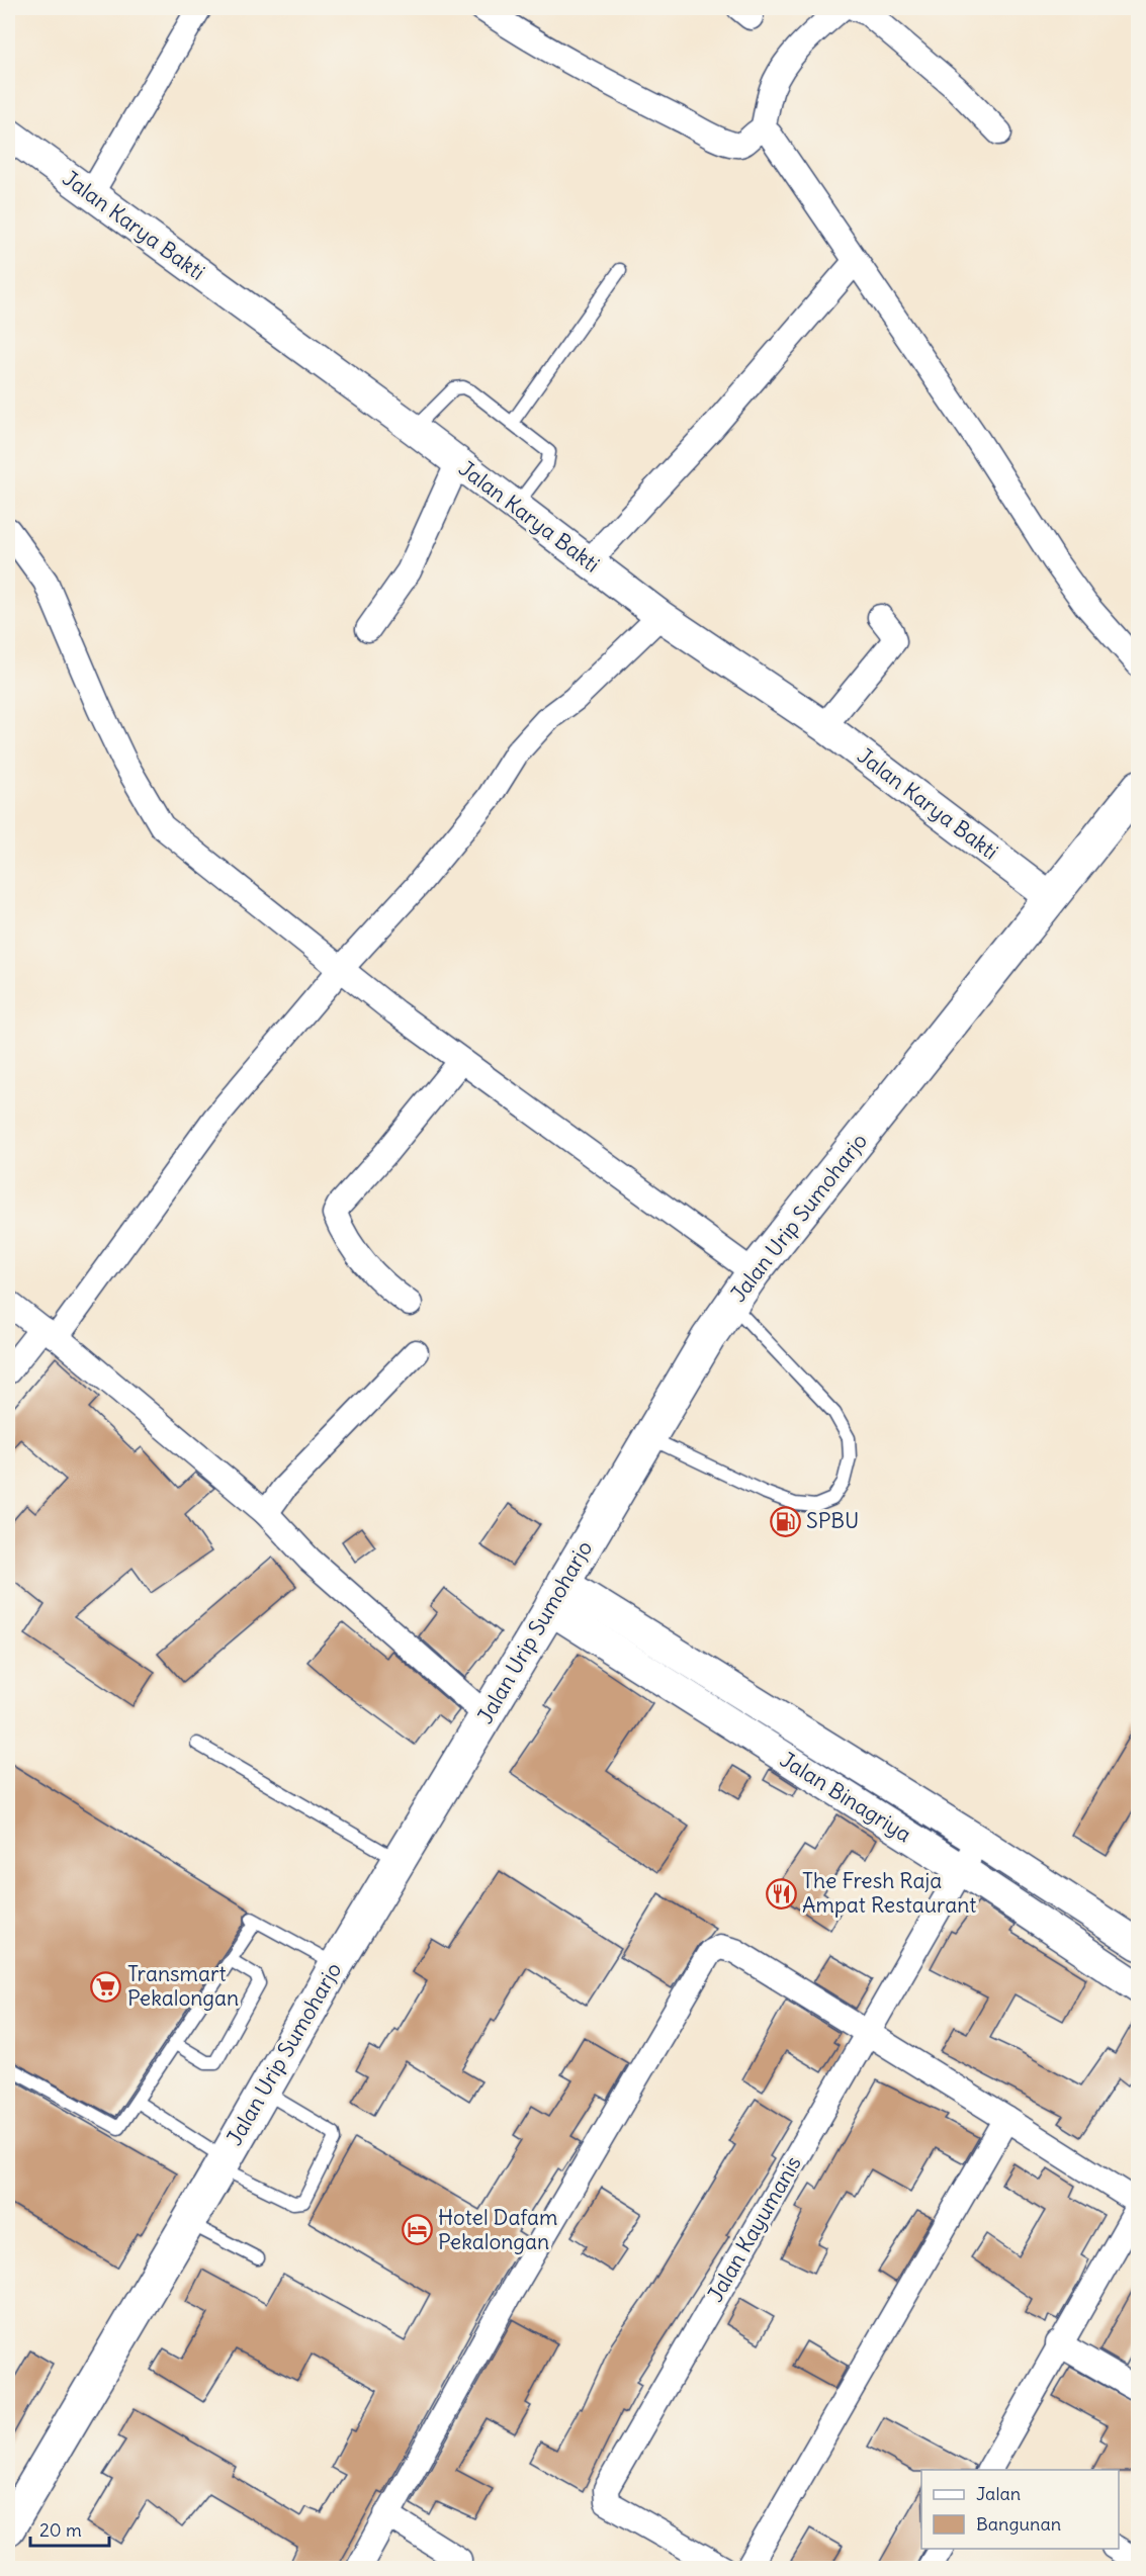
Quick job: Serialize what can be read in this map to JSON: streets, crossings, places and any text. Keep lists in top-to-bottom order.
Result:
{
  "streets": {
    "main road": ["Jalan Urip Sumoharjo"],
    "street": ["Jalan Karya Bakti", "Jalan Binagriya", "Jalan Kayumanis"]
  },
  "crossings": [
    ["Jalan Karya Bakti", "Jalan Urip Sumoharjo"],
    ["Jalan Urip Sumoharjo", "Jalan Binagriya"],
    ["Jalan Binagriya", "Jalan Kayumanis"]
  ],
  "places": {
    "fuel station": ["SPBU"],
    "restaurant": ["The Fresh Raja Ampat Restaurant"],
    "supermarket": ["Transmart Pekalongan"],
    "hotel": ["Hotel Dafam Pekalongan"]
  },
  "legend": ["Jalan", "Bangunan"],
  "scale_bar": "20 m"
}
